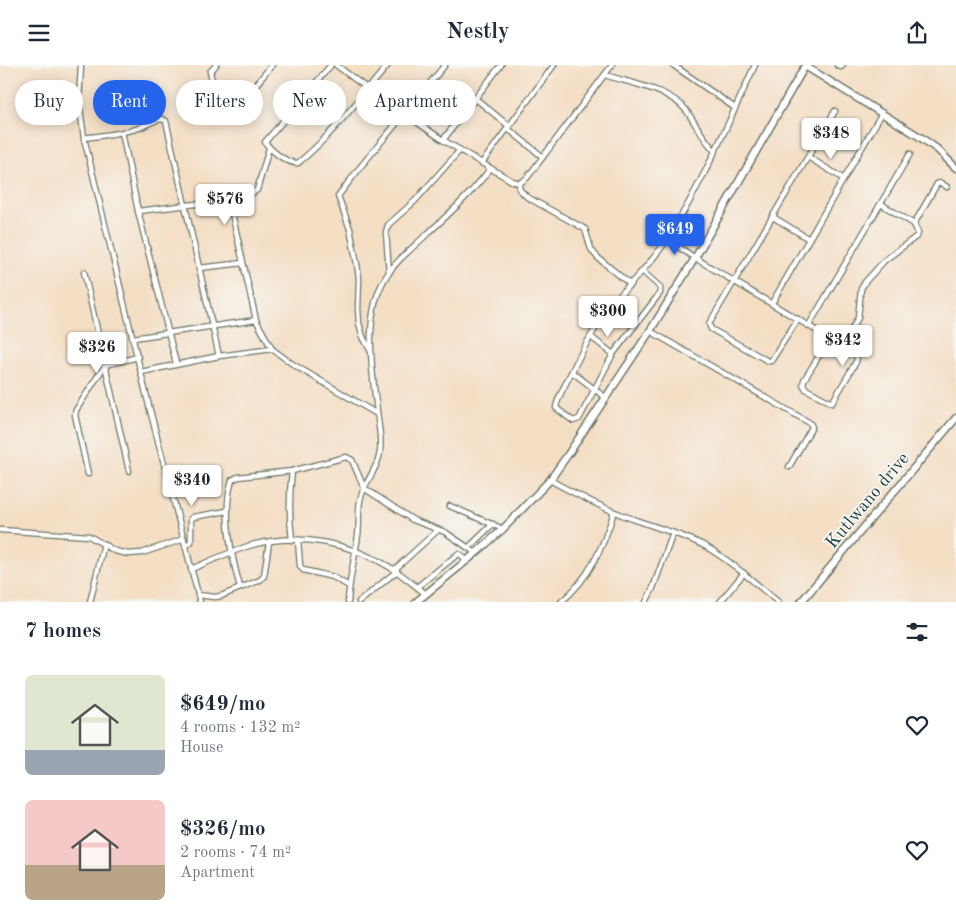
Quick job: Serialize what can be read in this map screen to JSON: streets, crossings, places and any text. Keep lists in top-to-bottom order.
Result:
{
  "streets": {
    "street": ["Kutlwano drive"]
  },
  "page": {
    "header": "Nestly",
    "chip": [
      "Buy",
      "Rent",
      "Filters",
      "New",
      "Apartment"
    ],
    "price": [
      "$348",
      "$576",
      "$649",
      "$300",
      "$342",
      "$326",
      "$340"
    ],
    "heading": "7 homes",
    "list": [
      {
        "name": "$649/mo",
        "note": "4 rooms · 132 m² · House"
      },
      {
        "name": "$326/mo",
        "note": "2 rooms · 74 m² · Apartment"
      }
    ]
  }
}
